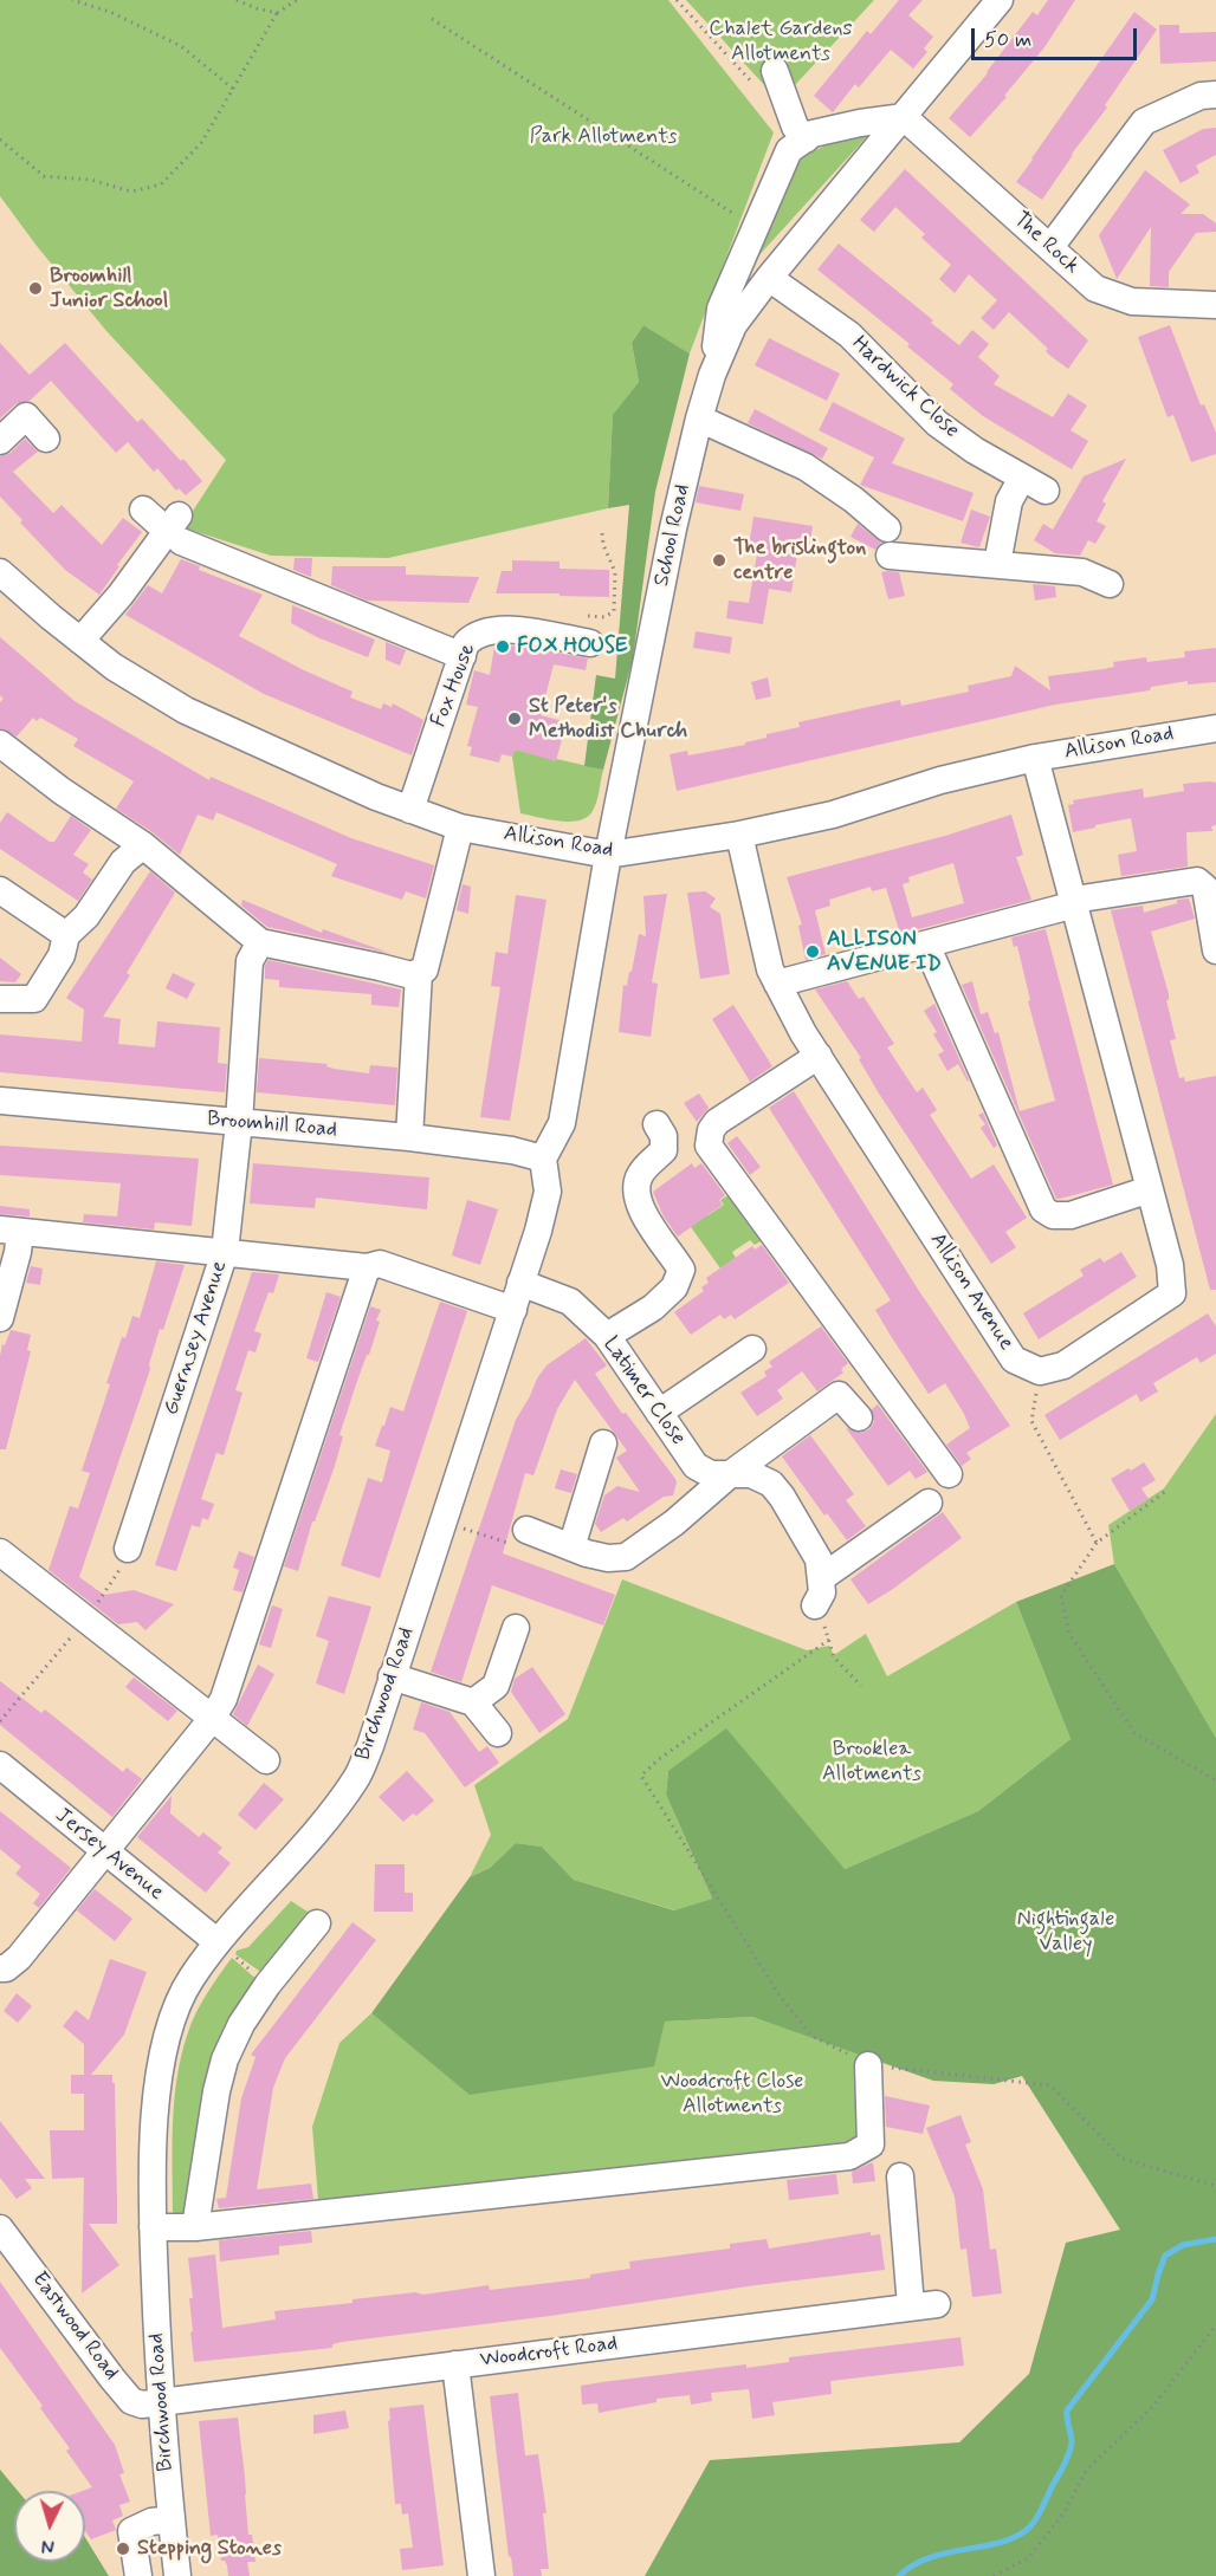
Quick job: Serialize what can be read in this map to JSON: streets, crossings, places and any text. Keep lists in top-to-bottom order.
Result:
{
  "streets": {
    "street": [
      "The Rock",
      "Hardwick Close",
      "School Road",
      "Fox House",
      "Allison Road",
      "Broomhill Road",
      "Allison Avenue",
      "Guernsey Avenue",
      "Latimer Close",
      "Birchwood Road",
      "Jersey Avenue",
      "Eastwood Road",
      "Woodcroft Road"
    ]
  },
  "crossings": [
    ["The Rock", "School Road"],
    ["Hardwick Close", "School Road"],
    ["School Road", "Allison Road"],
    ["School Road", "Broomhill Road"],
    ["School Road", "Birchwood Road"],
    ["Fox House", "Allison Road"],
    ["Allison Road", "Allison Avenue"],
    ["Broomhill Road", "Guernsey Avenue"],
    ["Broomhill Road", "Birchwood Road"],
    ["Latimer Close", "Birchwood Road"],
    ["Birchwood Road", "Jersey Avenue"],
    ["Birchwood Road", "Eastwood Road"],
    ["Birchwood Road", "Woodcroft Road"],
    ["Eastwood Road", "Woodcroft Road"]
  ],
  "parks": [
    "Chalet Gardens Allotments",
    "Park Allotments",
    "Brooklea Allotments",
    "Nightingale Valley",
    "Woodcroft Close Allotments"
  ],
  "places": [
    "Broomhill Junior School",
    "The brislington centre",
    "FOX HOUSE",
    "St Peter's Methodist Church",
    "ALLISON AVENUE ID",
    "Stepping Stones"
  ],
  "scale_bar": "50 m",
  "north": "bottom"
}
